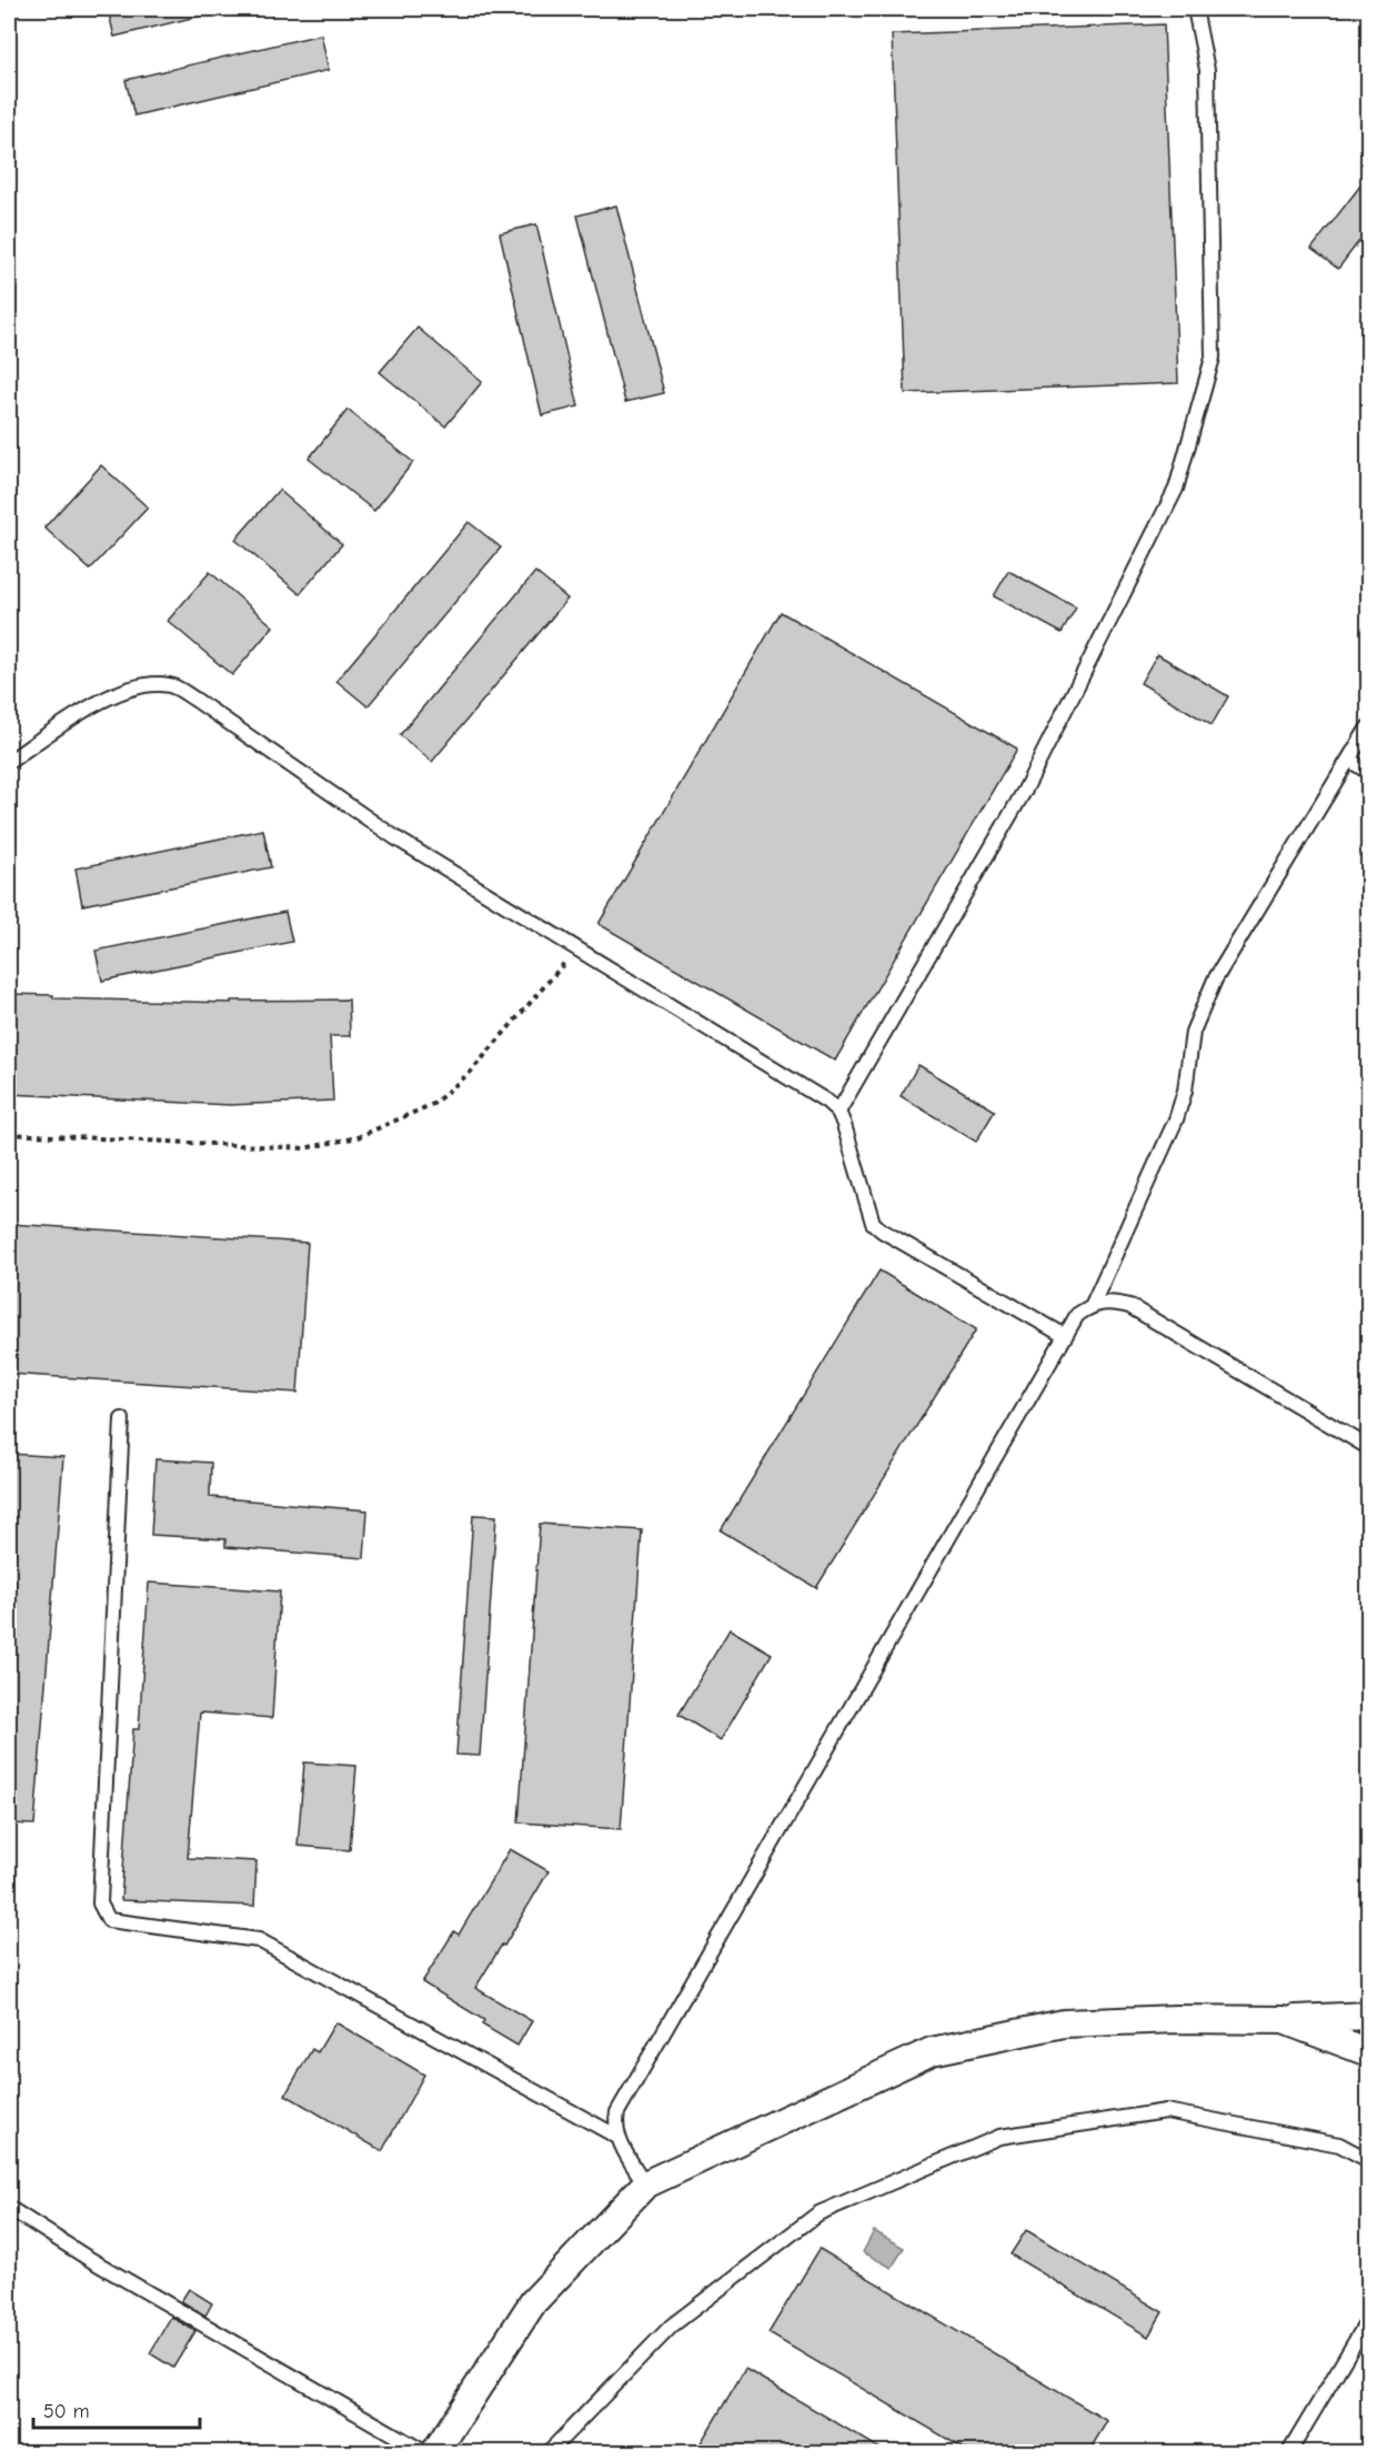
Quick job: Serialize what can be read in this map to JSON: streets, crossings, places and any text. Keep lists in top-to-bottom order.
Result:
{
  "scale_bar": "50 m"
}
